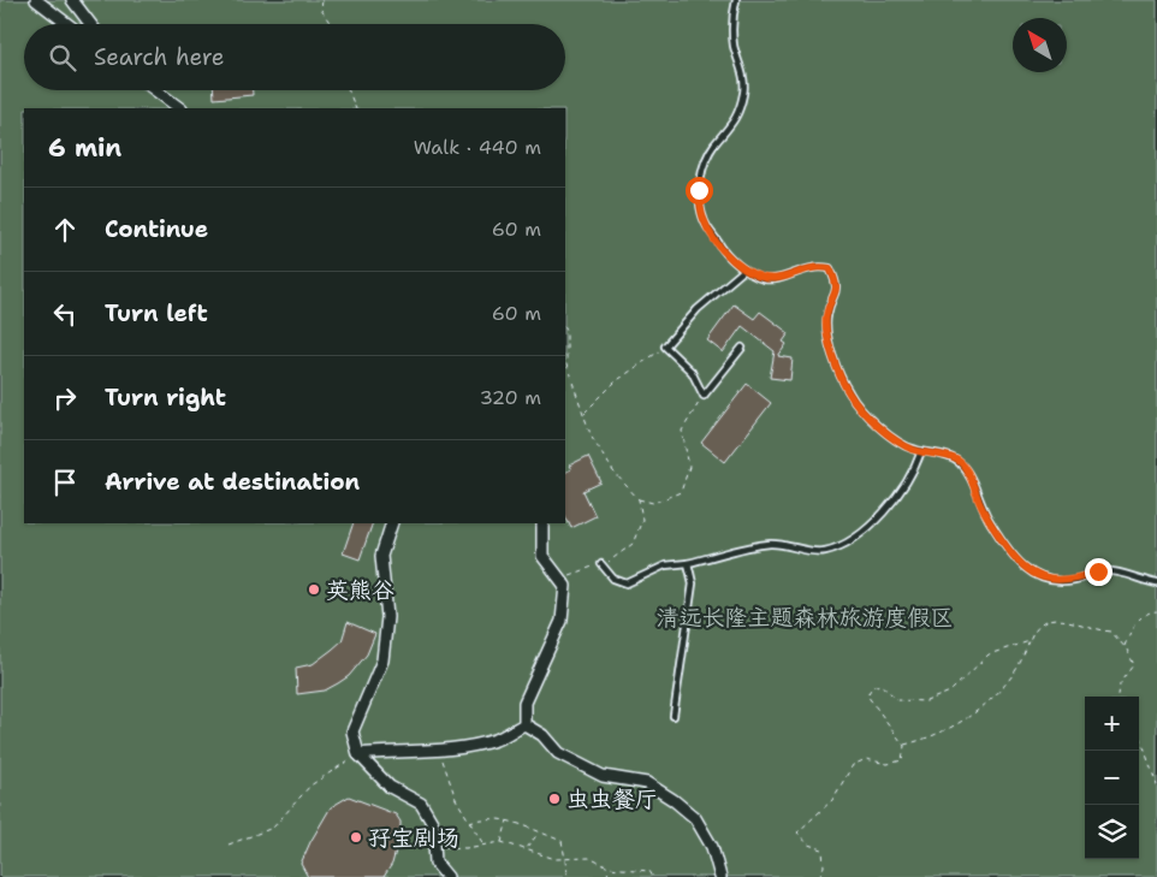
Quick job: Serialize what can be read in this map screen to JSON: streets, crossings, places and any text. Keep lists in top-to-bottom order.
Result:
{
  "parks": ["清远长隆主题森林旅游度假区"],
  "places": ["英熊谷", "虫虫餐厅", "孖宝剧场"],
  "north": "top left",
  "page": {
    "search": "Search here",
    "heading": ["6 min", "Walk · 440 m"],
    "list": [
      ["Continue", "60 m"],
      ["Turn left", "60 m"],
      ["Turn right", "320 m"],
      "Arrive at destination"
    ],
    "map_buttons": ["+", "−"]
  }
}
